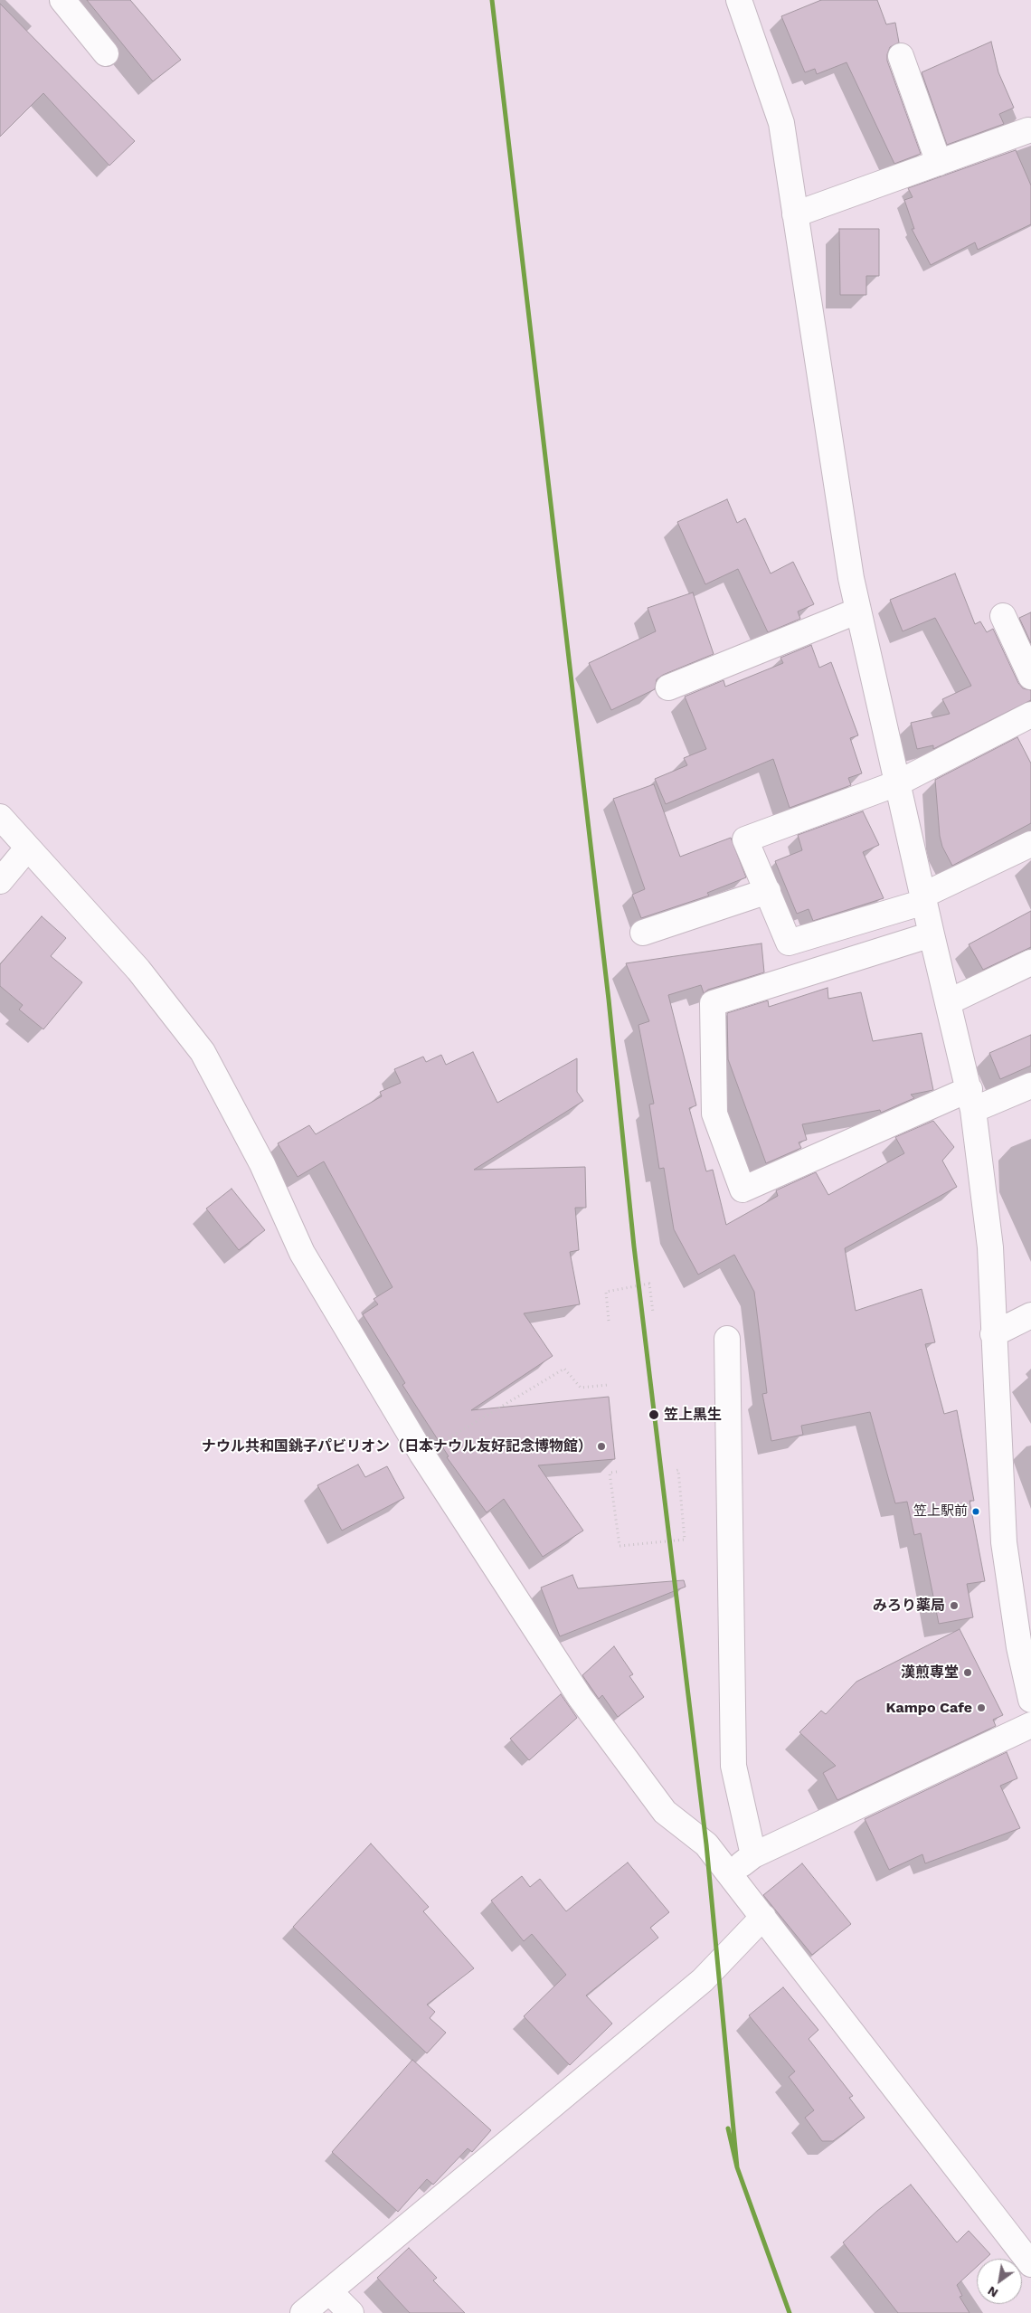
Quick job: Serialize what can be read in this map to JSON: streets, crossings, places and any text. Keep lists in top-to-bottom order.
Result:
{
  "places": [
    "笠上黒生",
    "ナウル共和国銚子パビリオン（日本ナウル友好記念博物館）",
    "笠上駅前",
    "みろり薬局",
    "漢煎専堂",
    "Kampo Cafe"
  ],
  "north": "bottom left"
}
